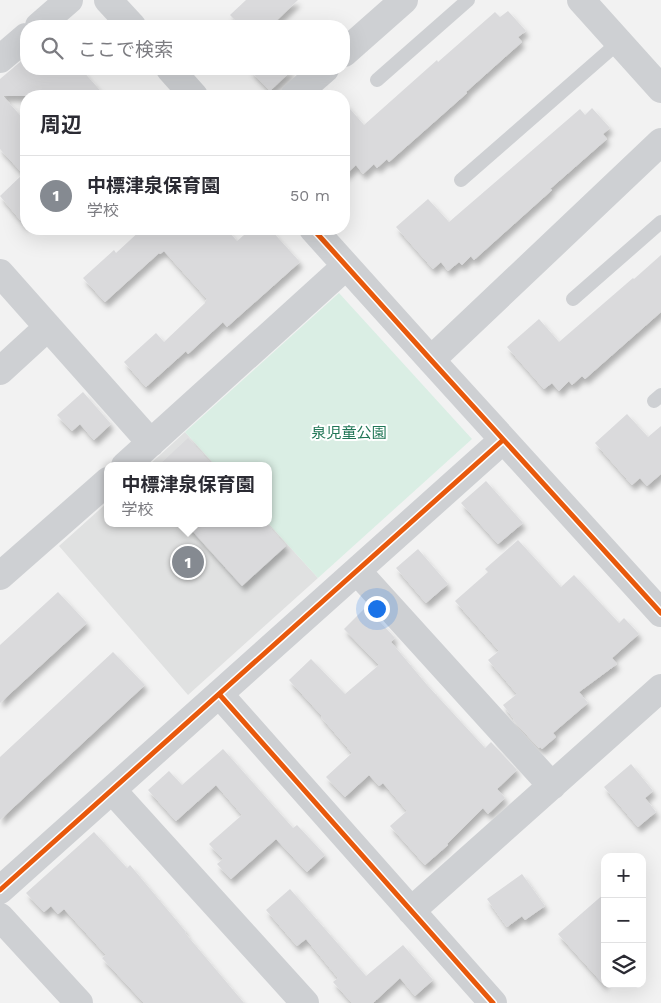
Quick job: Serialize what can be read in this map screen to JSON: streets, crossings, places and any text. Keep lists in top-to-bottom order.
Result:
{
  "parks": ["泉児童公園"],
  "page": {
    "search": "ここで検索",
    "heading": "周辺",
    "list": [
      {
        "mark": "1",
        "name": "中標津泉保育園",
        "note": "学校",
        "value": "50 m"
      }
    ],
    "popup": ["中標津泉保育園", "学校"],
    "pins": "1",
    "map_buttons": ["+", "−"]
  }
}
